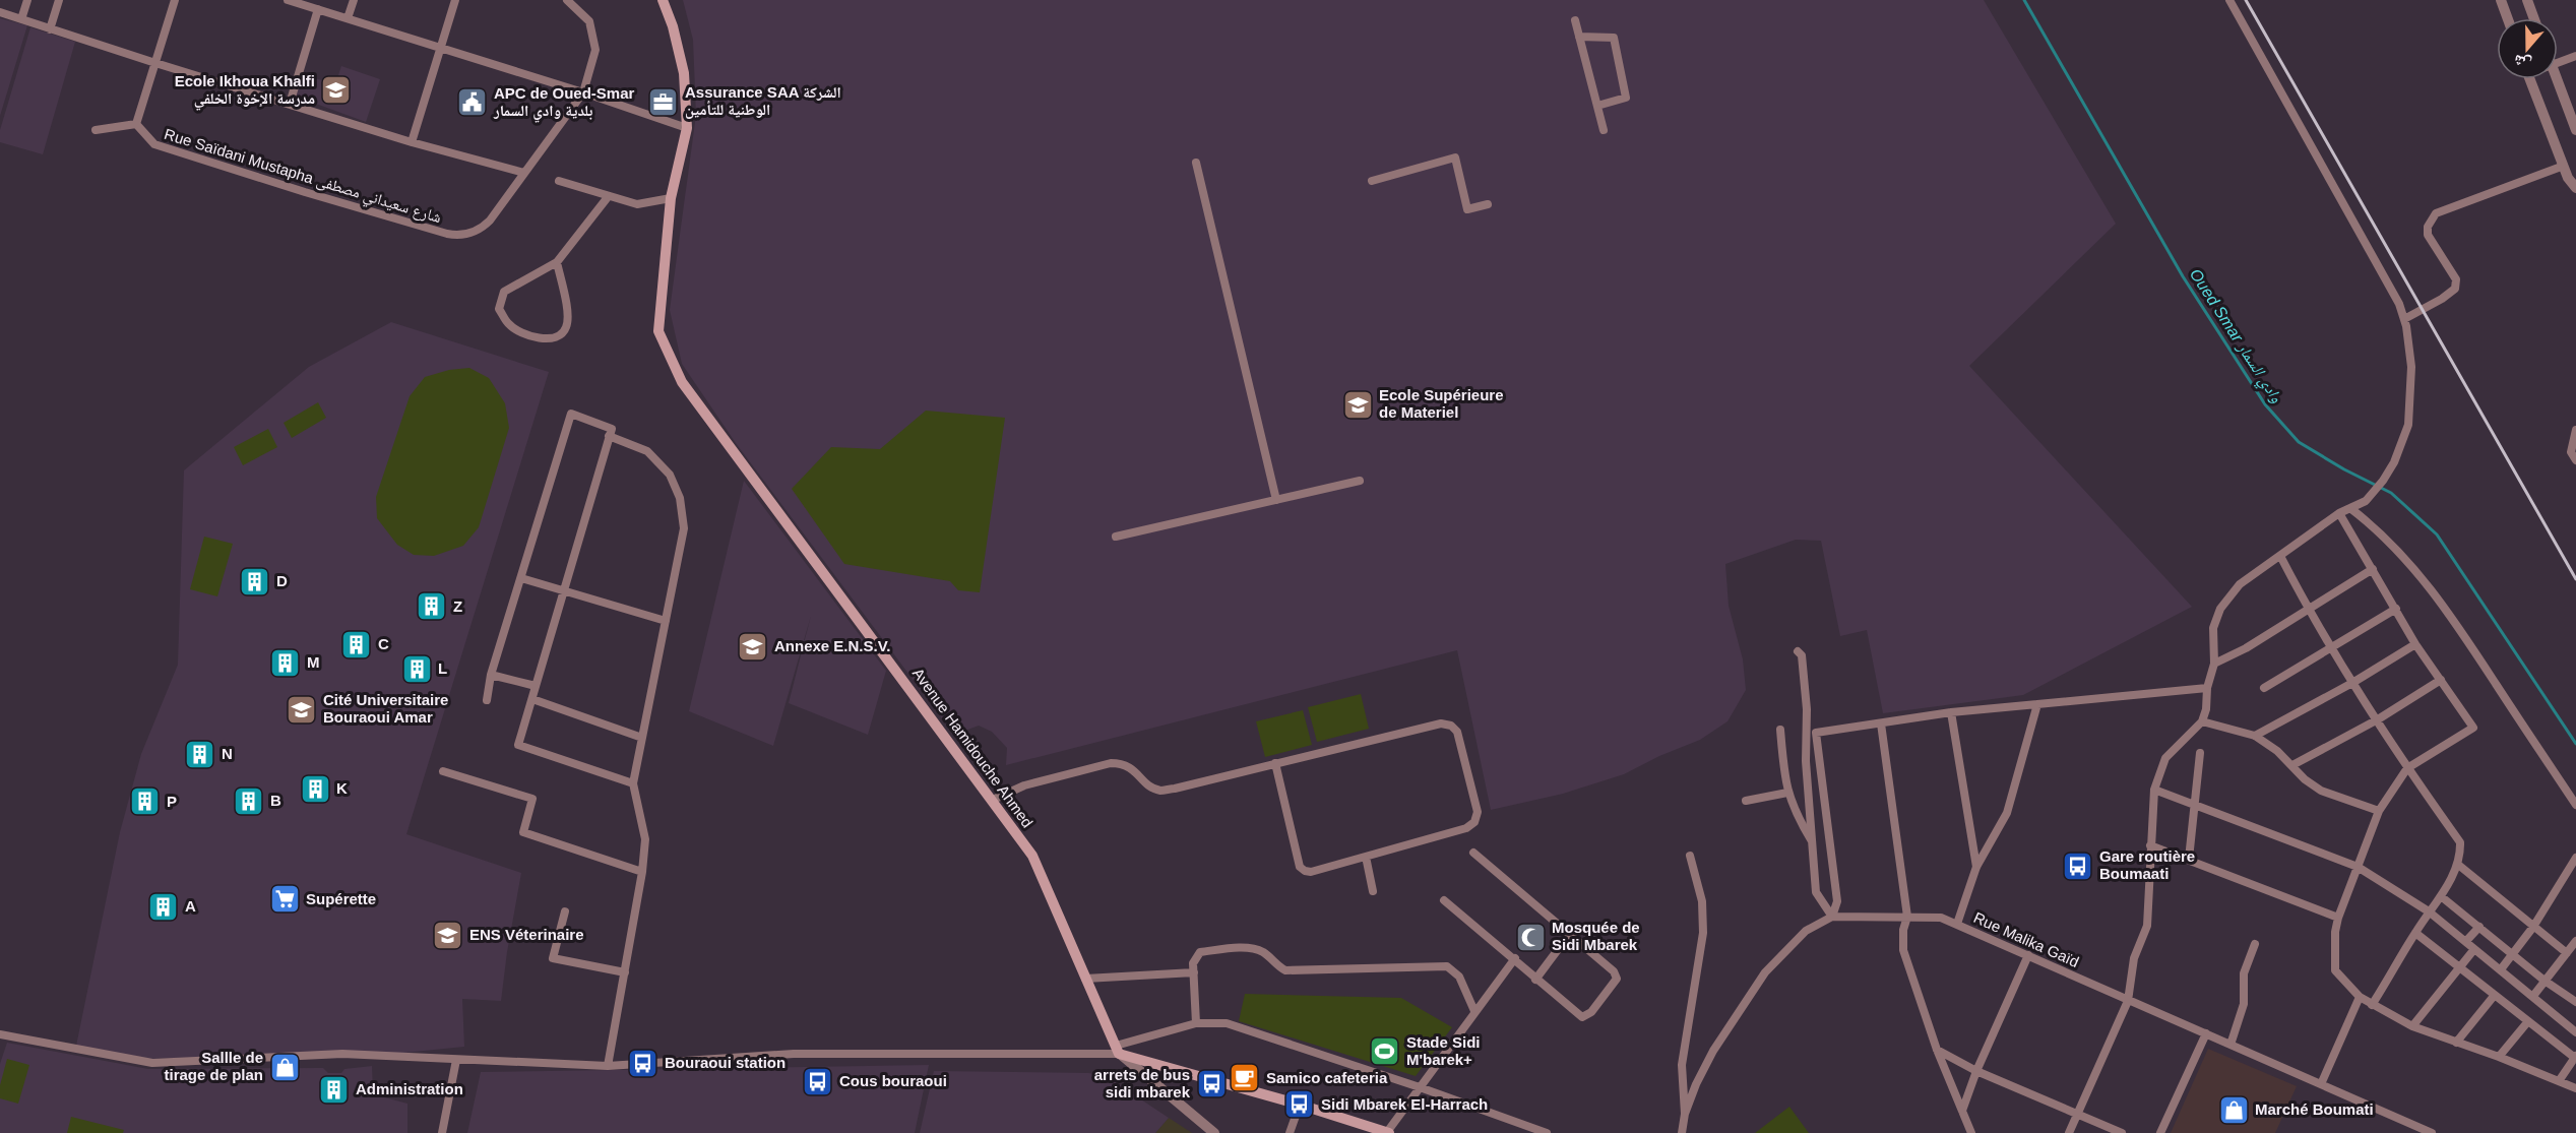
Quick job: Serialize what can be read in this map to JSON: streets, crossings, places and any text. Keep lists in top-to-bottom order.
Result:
{
  "streets": {
    "main road": ["Avenue Hamidouche Ahmed"],
    "street": ["Rue Saïdani Mustapha شارع سعيداني مصطفى", "Rue Malika Gaïd"]
  },
  "water": ["Oued Smar وادي السمار"],
  "places": {
    "school or university": [
      "Ecole Ikhoua Khalfi مدرسة الإخوة الخلفي",
      "Ecole Supérieure de Materiel",
      "Annexe E.N.S.V.",
      "Cité Universitaire Bouraoui Amar",
      "ENS Véterinaire"
    ],
    "office": ["Assurance SAA الشركة الوطنية للتأمين"],
    "public building": ["APC de Oued-Smar بلدية وادي السمار"],
    "building": [
      "D",
      "Z",
      "C",
      "M",
      "L",
      "N",
      "K",
      "B",
      "P",
      "A",
      "Administration"
    ],
    "bus stop": [
      "Gare routière Boumaati",
      "Bouraoui station",
      "Cous bouraoui",
      "arrets de bus sidi mbarek",
      "Sidi Mbarek El-Harrach"
    ],
    "supermarket": ["Supérette"],
    "mosque": ["Mosquée de Sidi Mbarek"],
    "sports": ["Stade Sidi M'barek+"],
    "shop": ["Sallle de tirage de plan", "Marché Boumati"],
    "cafe": ["Samico cafeteria"]
  },
  "north": "bottom"
}
